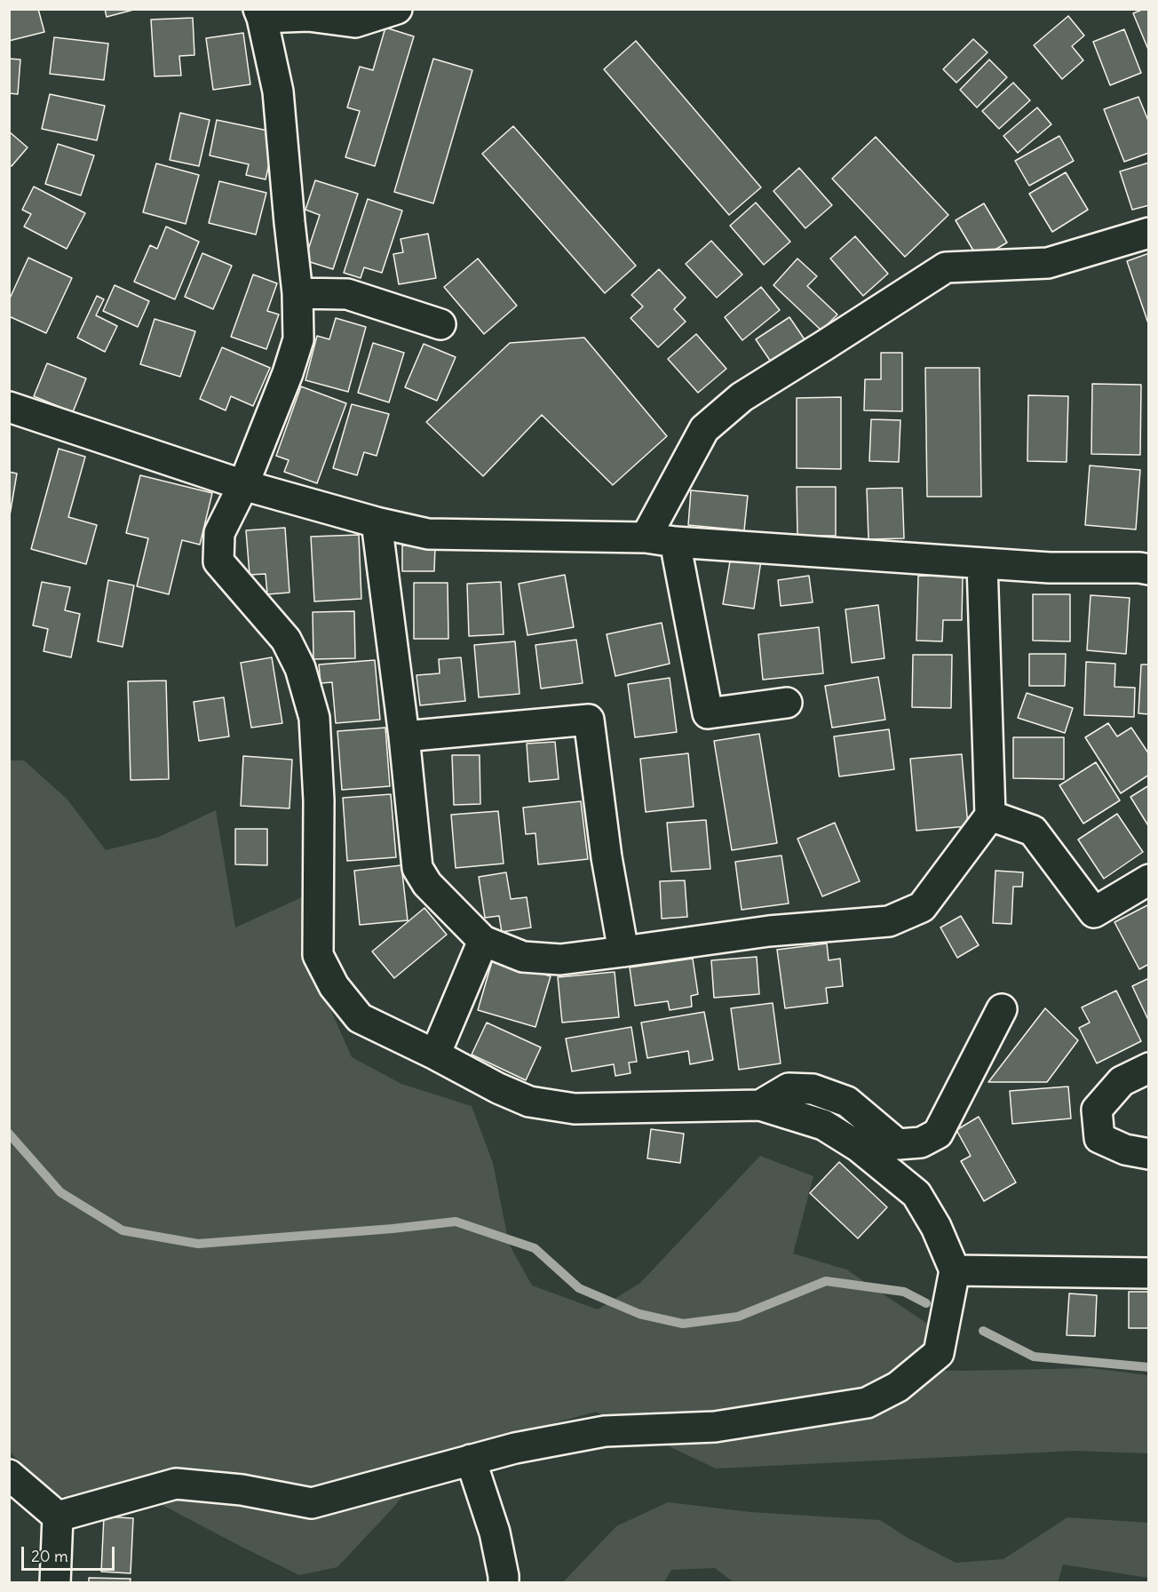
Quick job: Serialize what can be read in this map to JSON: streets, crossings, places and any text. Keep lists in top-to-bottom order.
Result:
{
  "scale_bar": "20 m"
}
